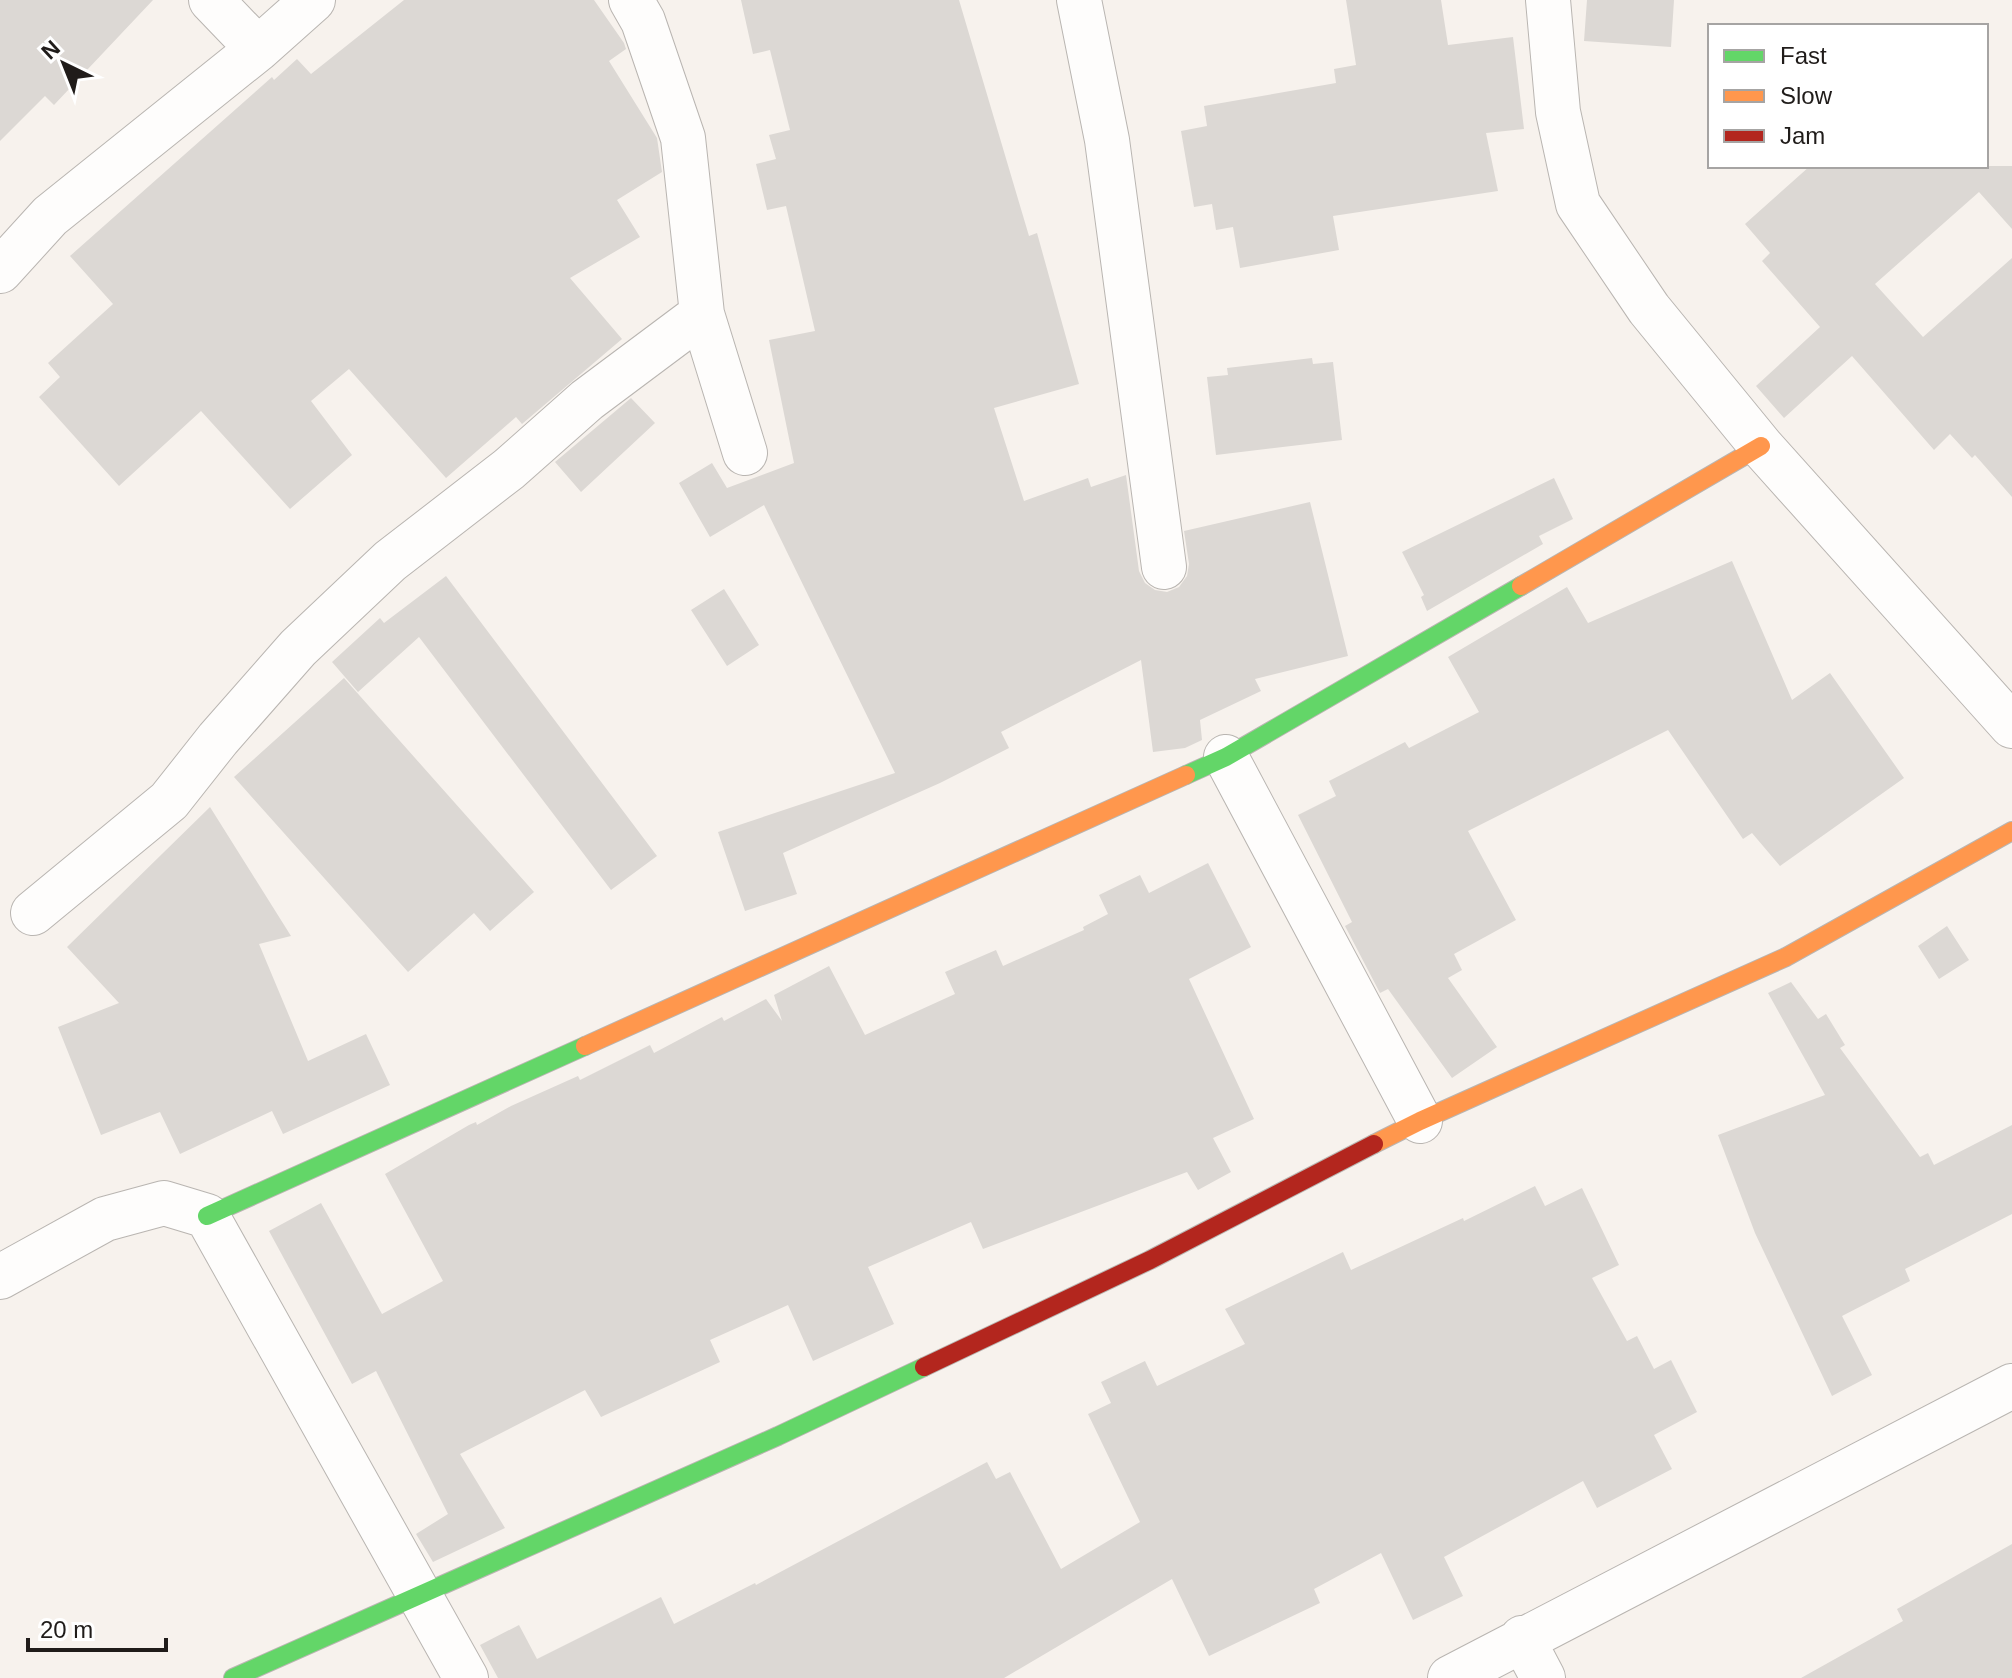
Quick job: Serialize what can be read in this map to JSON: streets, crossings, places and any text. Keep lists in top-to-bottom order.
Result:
{
  "legend": ["Fast", "Slow", "Jam"],
  "scale_bar": "20 m",
  "north": "top left"
}
